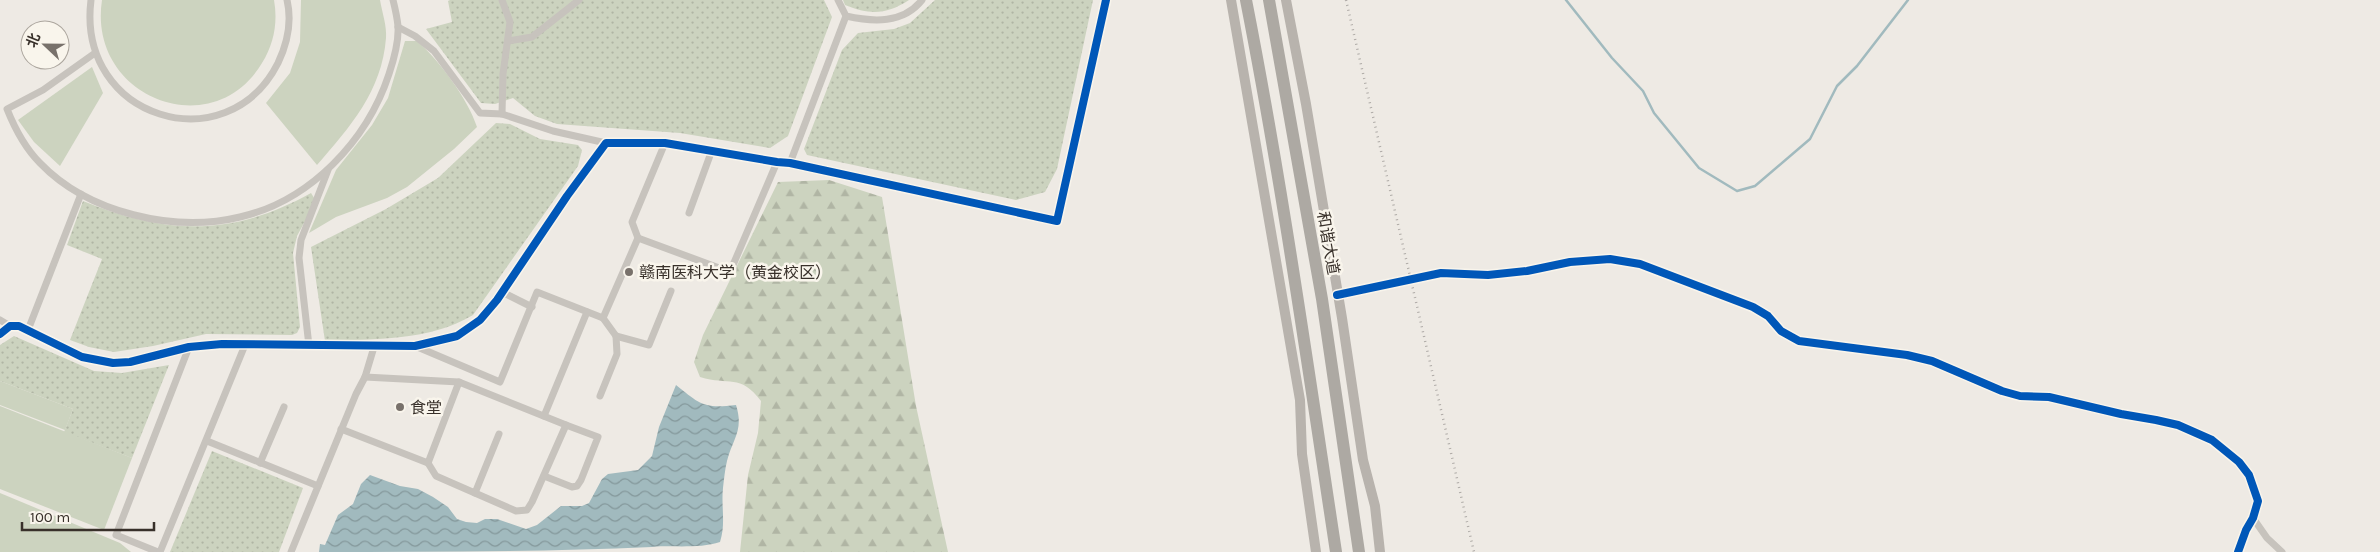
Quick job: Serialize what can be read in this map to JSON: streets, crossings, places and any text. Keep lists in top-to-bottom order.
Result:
{
  "streets": {
    "highway": ["和谐大道"]
  },
  "places": ["赣南医科大学（黄金校区）", "食堂"],
  "scale_bar": "100 m",
  "north": "left"
}
